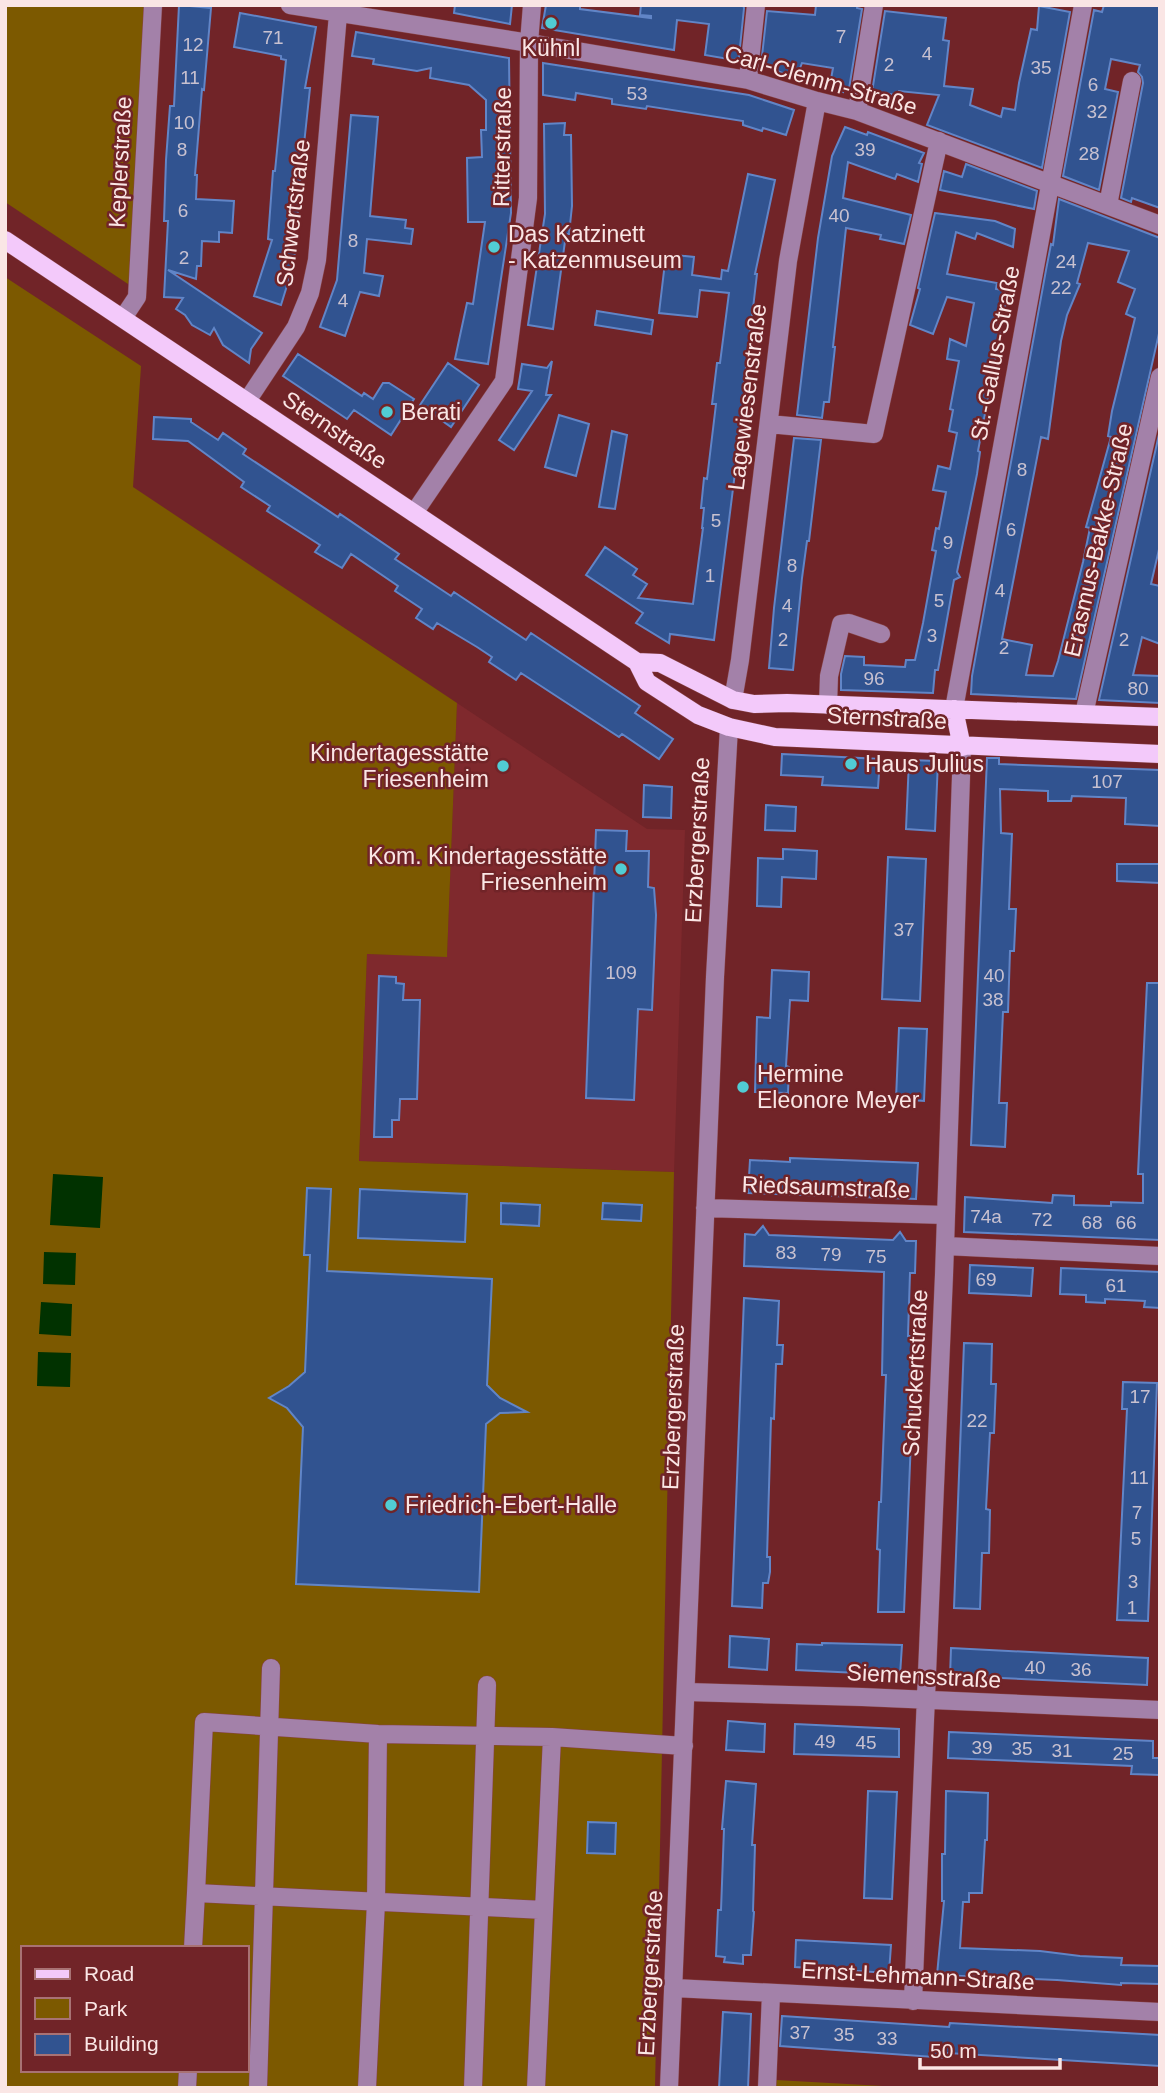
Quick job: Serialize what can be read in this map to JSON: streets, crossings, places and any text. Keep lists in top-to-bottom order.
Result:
{
  "streets": {
    "main road": ["Sternstraße"],
    "street": [
      "Carl-Clemm-Straße",
      "Ritterstraße",
      "Keplerstraße",
      "Schwertstraße",
      "St.-Gallus-Straße",
      "Lagewiesenstraße",
      "Erasmus-Bakke-Straße",
      "Erzbergerstraße",
      "Riedsaumstraße",
      "Schuckertstraße",
      "Siemensstraße",
      "Ernst-Lehmann-Straße"
    ]
  },
  "crossings": [
    ["Carl-Clemm-Straße", "Ritterstraße"],
    ["Carl-Clemm-Straße", "Schwertstraße"],
    ["Carl-Clemm-Straße", "St.-Gallus-Straße"],
    ["Carl-Clemm-Straße", "Lagewiesenstraße"],
    ["Ritterstraße", "Sternstraße"],
    ["Keplerstraße", "Sternstraße"],
    ["Schwertstraße", "Sternstraße"],
    ["St.-Gallus-Straße", "Sternstraße"],
    ["Lagewiesenstraße", "Sternstraße"],
    ["Sternstraße", "Erasmus-Bakke-Straße"],
    ["Sternstraße", "Erzbergerstraße"],
    ["Sternstraße", "Schuckertstraße"],
    ["Erzbergerstraße", "Riedsaumstraße"],
    ["Erzbergerstraße", "Siemensstraße"],
    ["Erzbergerstraße", "Ernst-Lehmann-Straße"],
    ["Riedsaumstraße", "Schuckertstraße"],
    ["Schuckertstraße", "Siemensstraße"],
    ["Schuckertstraße", "Ernst-Lehmann-Straße"]
  ],
  "places": [
    "Kühnl",
    "Das Katzinett - Katzenmuseum",
    "Berati",
    "Haus Julius",
    "Kindertagesstätte Friesenheim",
    "Kom. Kindertagesstätte Friesenheim",
    "Hermine Eleonore Meyer",
    "Friedrich-Ebert-Halle"
  ],
  "house_numbers": [
    "7",
    "71",
    "12",
    "4",
    "2",
    "35",
    "11",
    "6",
    "53",
    "32",
    "10",
    "8",
    "39",
    "28",
    "6",
    "40",
    "8",
    "2",
    "24",
    "22",
    "4",
    "8",
    "5",
    "6",
    "9",
    "8",
    "1",
    "4",
    "5",
    "4",
    "3",
    "2",
    "2",
    "2",
    "96",
    "80",
    "107",
    "37",
    "109",
    "40",
    "38",
    "74a",
    "72",
    "68",
    "66",
    "83",
    "79",
    "75",
    "69",
    "61",
    "17",
    "22",
    "11",
    "7",
    "5",
    "3",
    "1",
    "40",
    "36",
    "49",
    "45",
    "39",
    "35",
    "31",
    "25",
    "37",
    "35",
    "33"
  ],
  "legend": ["Road", "Park", "Building"],
  "scale_bar": "50 m"
}
